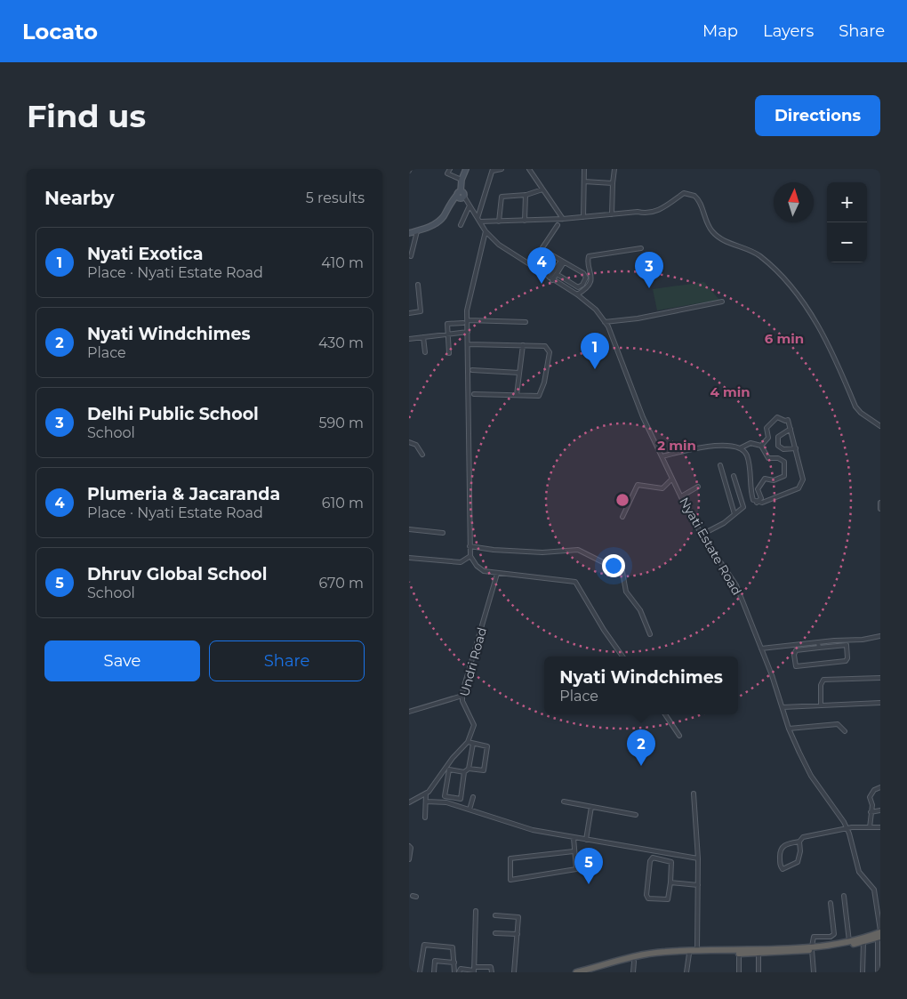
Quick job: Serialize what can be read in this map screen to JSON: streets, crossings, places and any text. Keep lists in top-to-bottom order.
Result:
{
  "streets": {
    "street": ["Nyati Estate Road", "Undri Road"]
  },
  "north": "top",
  "page": {
    "header": "Locato",
    "nav": ["Map", "Layers", "Share"],
    "buttons": [
      "Directions",
      ["Save", "Share"]
    ],
    "title": "Find us",
    "heading": ["Nearby", "5 results"],
    "map_buttons": ["+", "−"],
    "list": [
      {
        "mark": "1",
        "name": "Nyati Exotica",
        "note": "Place · Nyati Estate Road",
        "value": "410 m"
      },
      {
        "mark": "2",
        "name": "Nyati Windchimes",
        "note": "Place",
        "value": "430 m"
      },
      {
        "mark": "3",
        "name": "Delhi Public School",
        "note": "School",
        "value": "590 m"
      },
      {
        "mark": "4",
        "name": "Plumeria & Jacaranda",
        "note": "Place · Nyati Estate Road",
        "value": "610 m"
      },
      {
        "mark": "5",
        "name": "Dhruv Global School",
        "note": "School",
        "value": "670 m"
      }
    ],
    "pins": [
      "4",
      "3",
      "1",
      "2",
      "5"
    ],
    "popup": ["Nyati Windchimes", "Place"]
  },
  "rings": ["6 min", "4 min", "2 min"]
}
